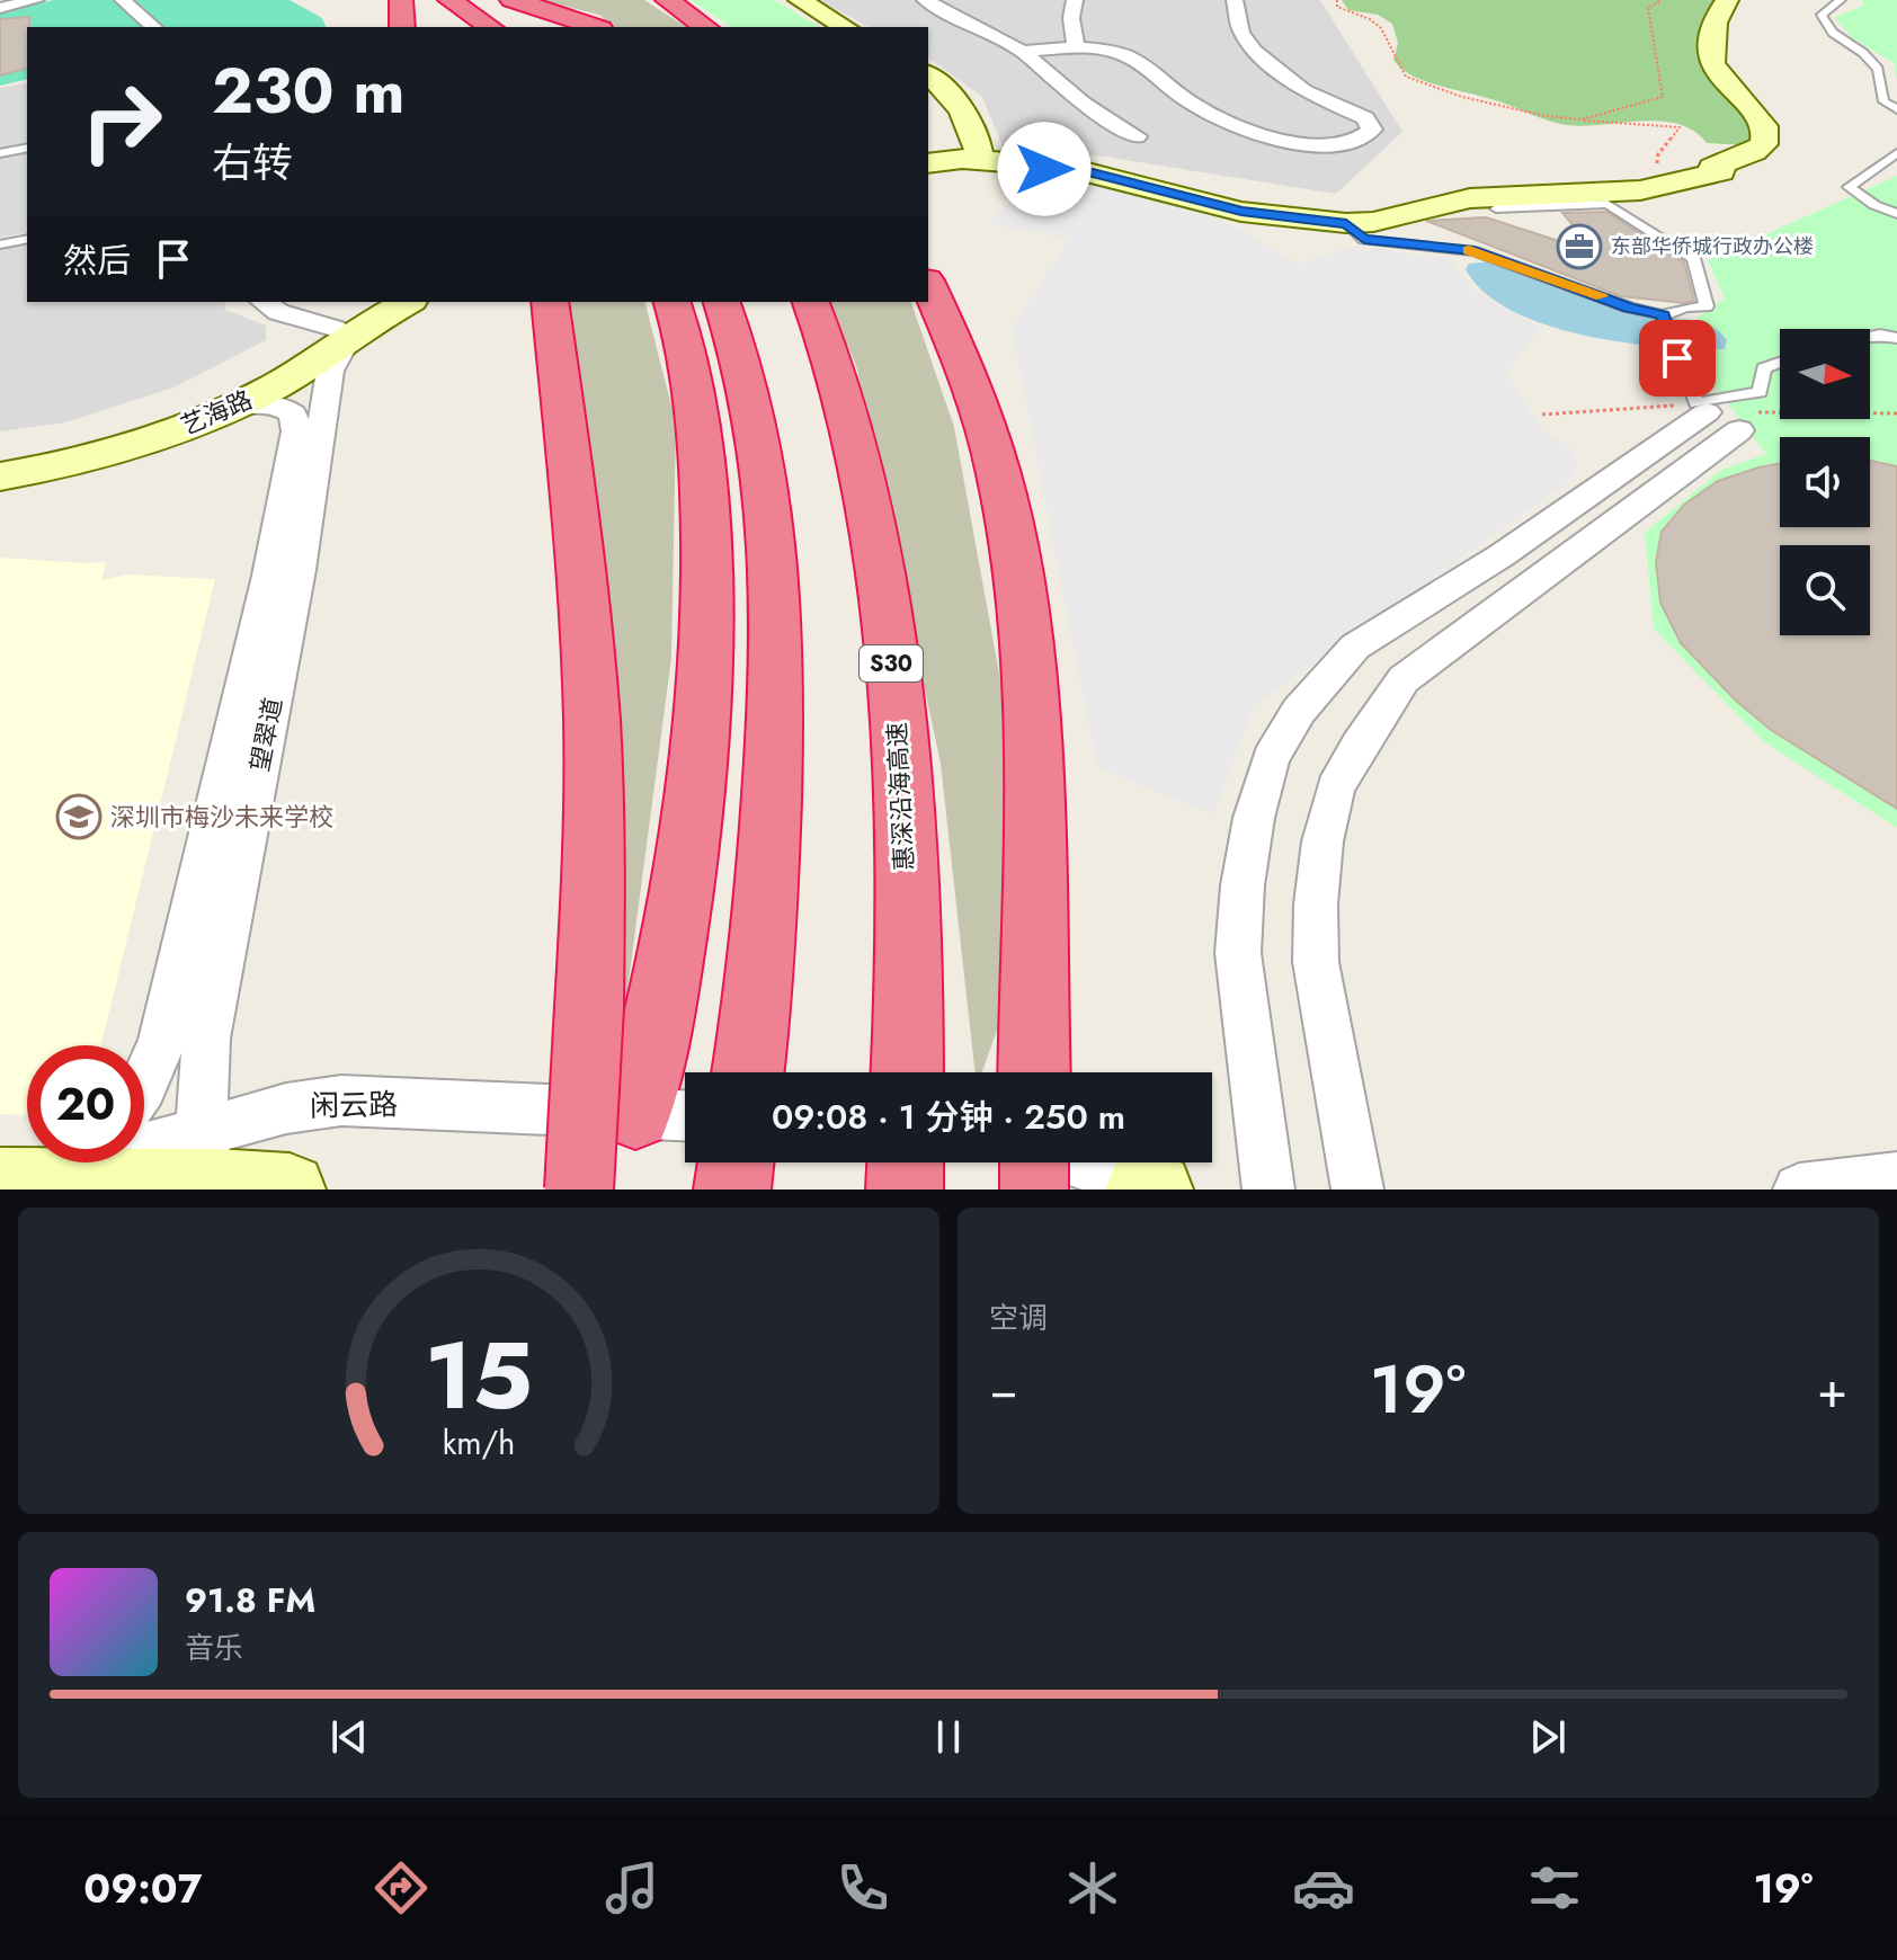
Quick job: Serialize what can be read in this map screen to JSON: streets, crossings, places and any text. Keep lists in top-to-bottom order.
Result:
{
  "streets": {
    "highway": ["S30", "惠深沿海高速"],
    "street": ["艺海路", "望翠道", "闲云路"]
  },
  "crossings": [
    ["艺海路", "望翠道"],
    ["望翠道", "闲云路"]
  ],
  "places": {
    "office": ["东部华侨城行政办公楼"],
    "school or university": ["深圳市梅沙未来学校"]
  },
  "north": "right",
  "page": {
    "turn": ["230 m", "右转"],
    "then": "然后",
    "limit": "20",
    "trip": "09:08 · 1 分钟 · 250 m",
    "tile": "空调",
    "heat": ["−", "19°", "+"],
    "song": ["91.8 FM", "音乐"],
    "tabs": ["09:07", "19°"],
    "gauge": ["15", "km/h"]
  }
}
